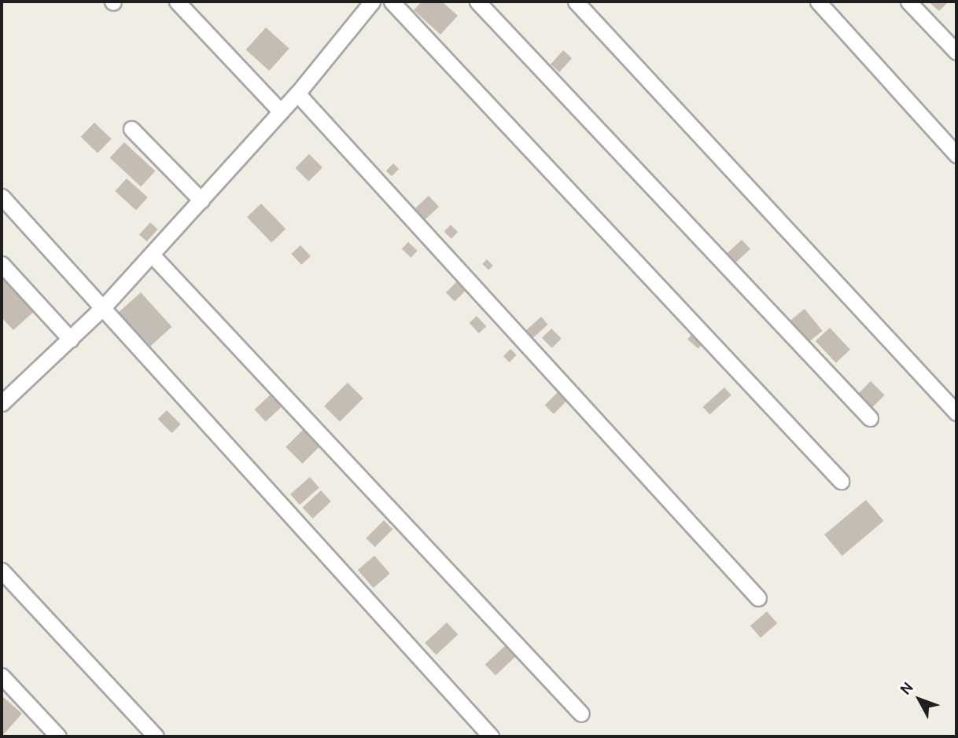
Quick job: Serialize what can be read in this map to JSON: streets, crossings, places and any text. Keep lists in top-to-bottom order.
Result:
{
  "north": "top left"
}
